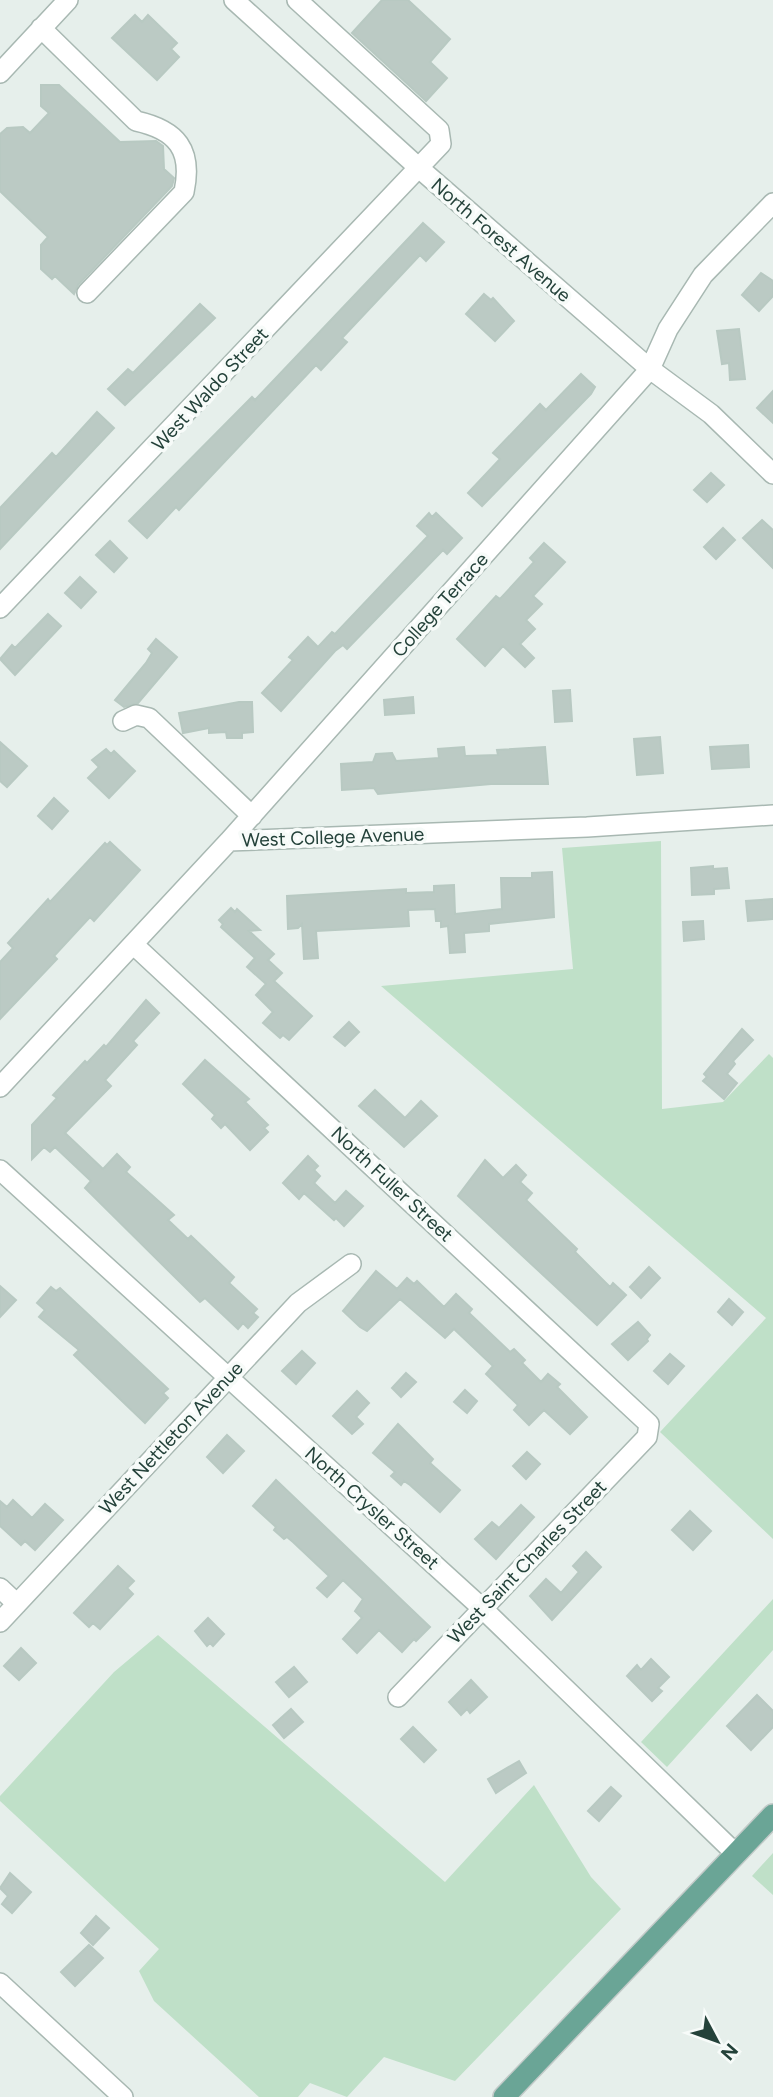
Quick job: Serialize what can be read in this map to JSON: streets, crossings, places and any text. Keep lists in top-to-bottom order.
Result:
{
  "streets": {
    "street": [
      "North Forest Avenue",
      "West Waldo Street",
      "College Terrace",
      "West College Avenue",
      "North Fuller Street",
      "West Nettleton Avenue",
      "North Crysler Street",
      "West Saint Charles Street"
    ]
  },
  "crossings": [
    ["North Forest Avenue", "West Waldo Street"],
    ["North Forest Avenue", "College Terrace"],
    ["College Terrace", "West College Avenue"],
    ["West College Avenue", "North Fuller Street"],
    ["North Fuller Street", "West Saint Charles Street"],
    ["West Nettleton Avenue", "North Crysler Street"],
    ["North Crysler Street", "West Saint Charles Street"]
  ],
  "north": "bottom right"
}
